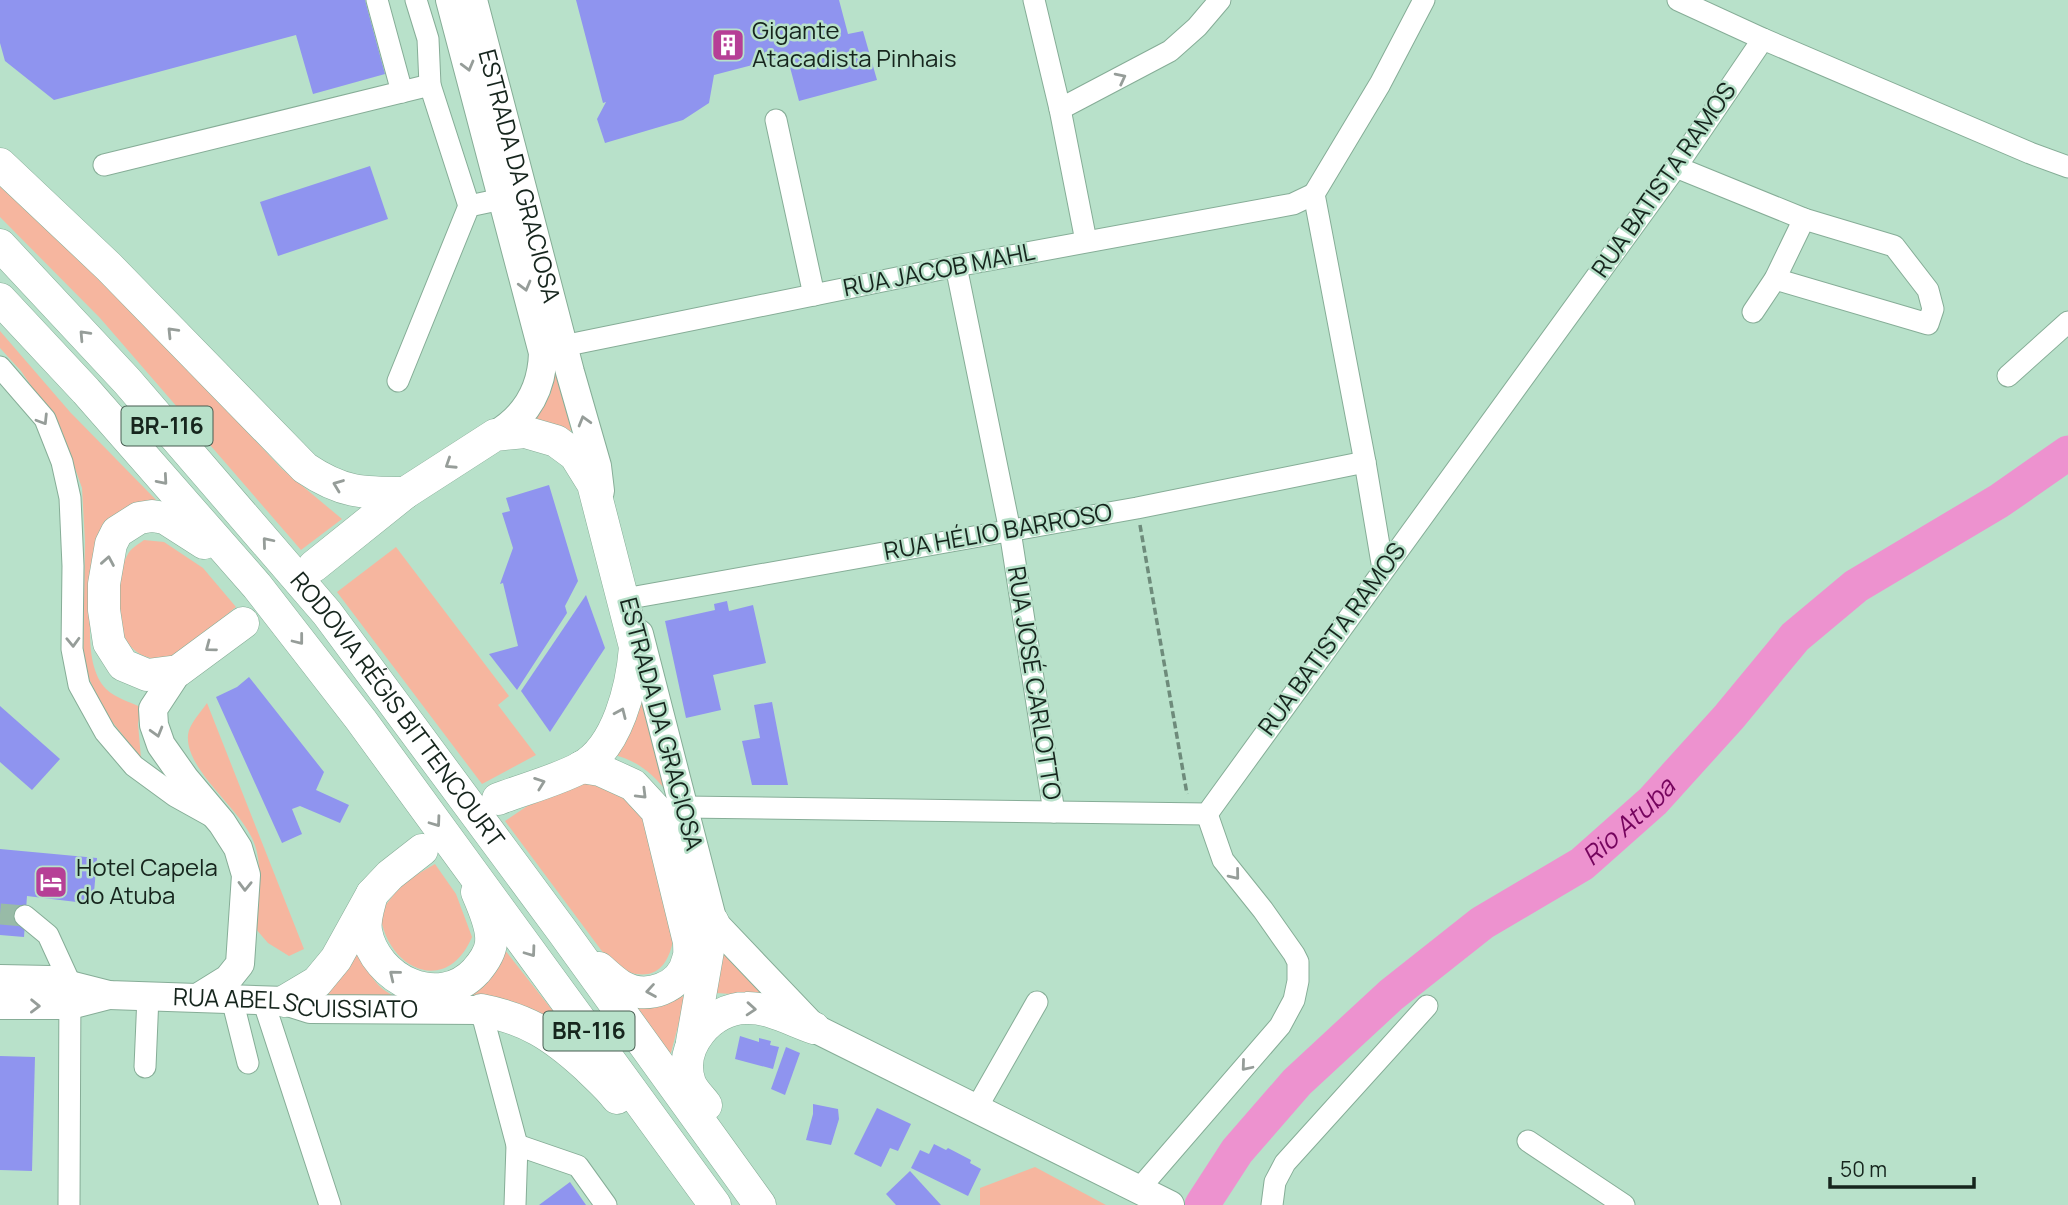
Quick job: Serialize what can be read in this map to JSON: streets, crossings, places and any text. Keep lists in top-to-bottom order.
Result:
{
  "streets": {
    "highway": ["BR-116", "RODOVIA RÉGIS BITTENCOURT"],
    "main road": ["ESTRADA DA GRACIOSA", "RUA ABEL SCUISSIATO"],
    "street": [
      "RUA BATISTA RAMOS",
      "RUA JACOB MAHL",
      "RUA HÉLIO BARROSO",
      "RUA JOSÉ CARLOTTO"
    ]
  },
  "crossings": [
    ["ESTRADA DA GRACIOSA", "RUA JACOB MAHL"],
    ["ESTRADA DA GRACIOSA", "RUA HÉLIO BARROSO"],
    ["RUA JACOB MAHL", "RUA JOSÉ CARLOTTO"],
    ["RUA HÉLIO BARROSO", "RUA JOSÉ CARLOTTO"]
  ],
  "water": ["Rio Atuba"],
  "places": {
    "building": ["Gigante Atacadista Pinhais"],
    "hotel": ["Hotel Capela do Atuba"]
  },
  "scale_bar": "50 m"
}
